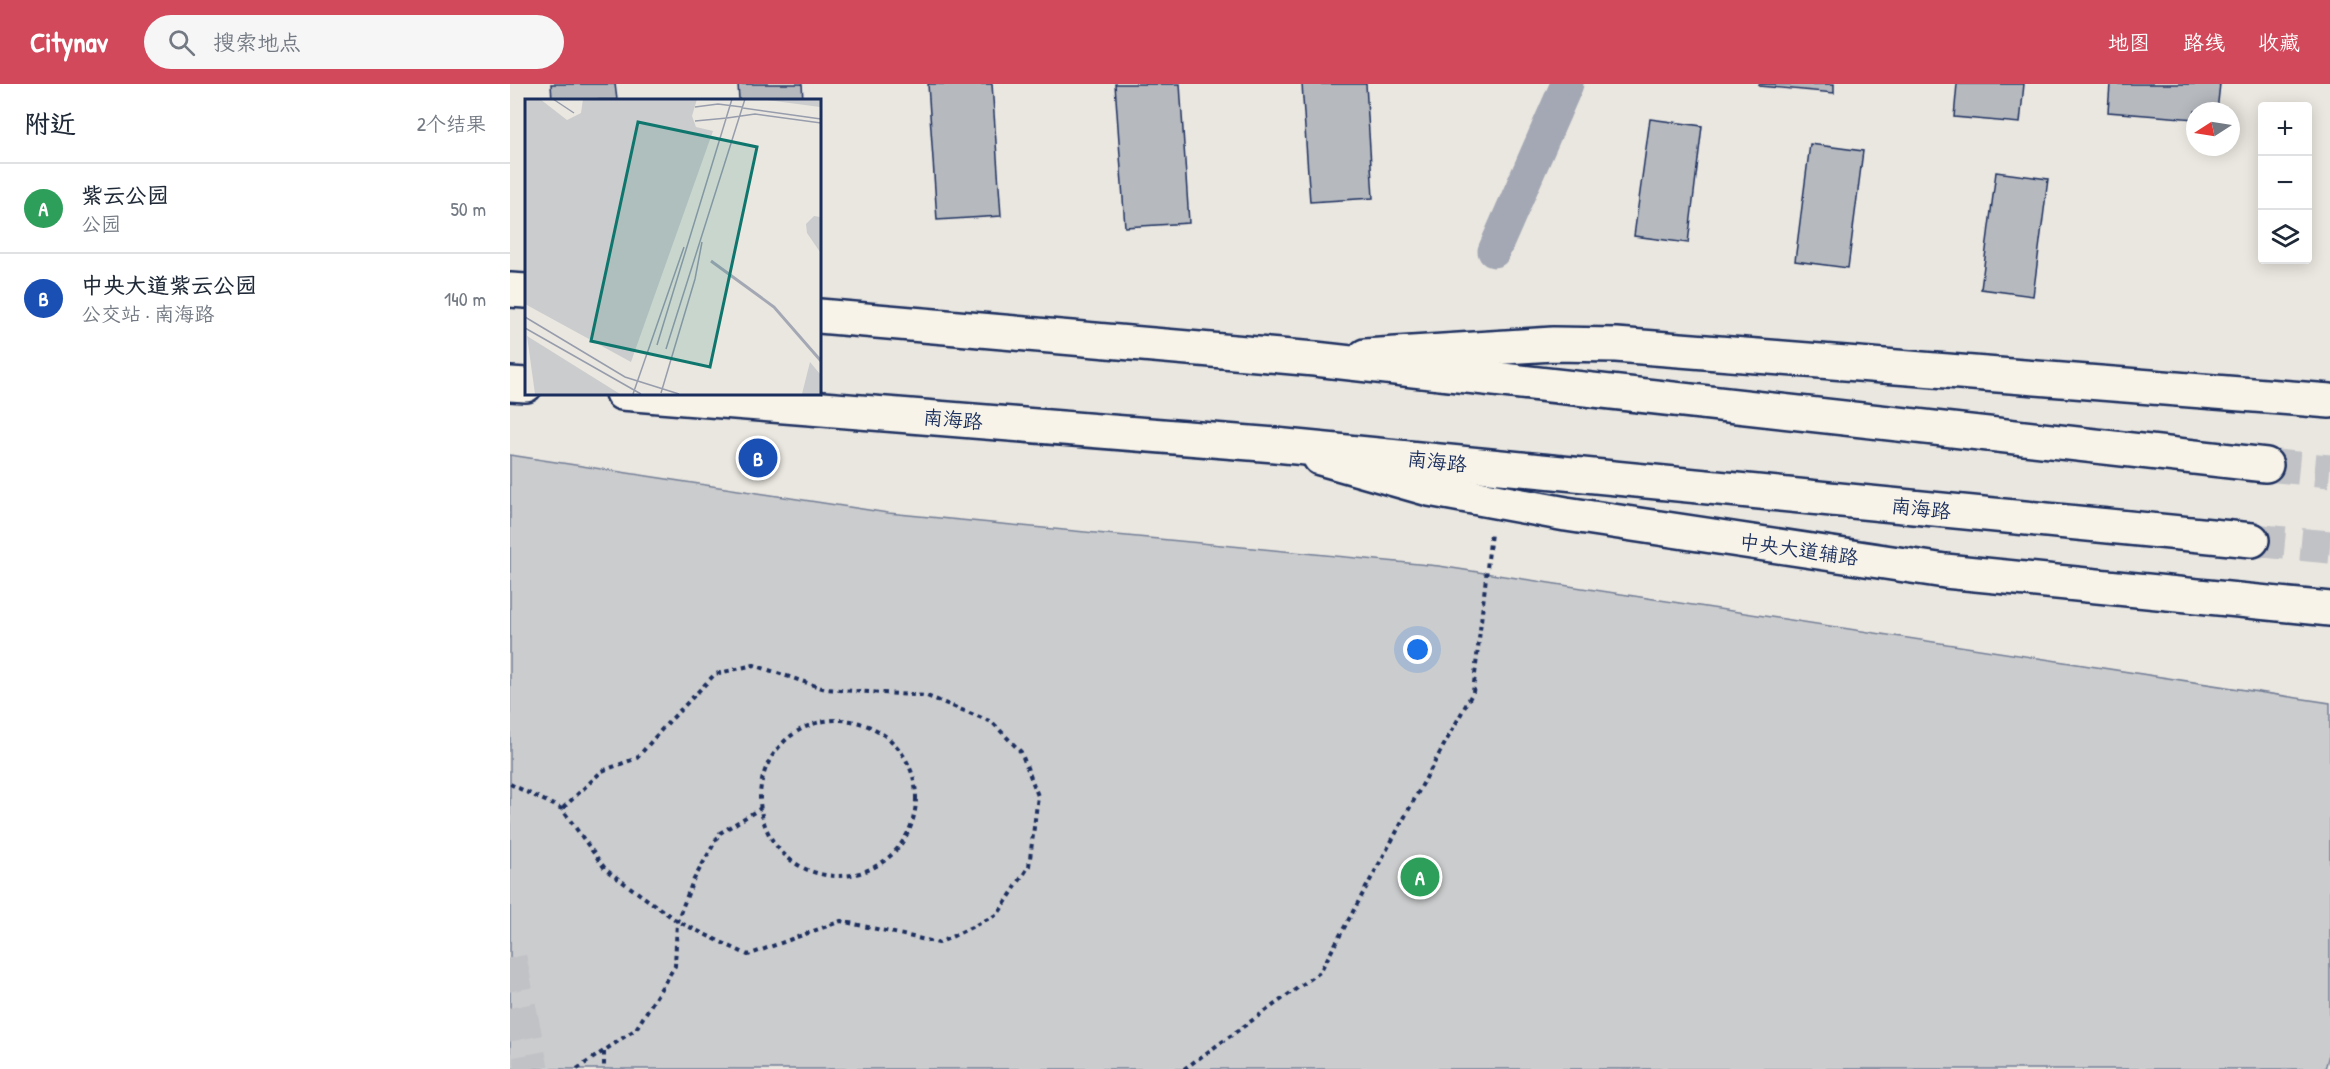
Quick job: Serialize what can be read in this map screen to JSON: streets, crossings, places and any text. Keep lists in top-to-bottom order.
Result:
{
  "streets": {
    "main road": ["南海路", "中央大道辅路"]
  },
  "crossings": [
    ["南海路", "中央大道辅路"]
  ],
  "north": "left",
  "page": {
    "header": "Citynav",
    "search": "搜索地点",
    "nav": ["地图", "路线", "收藏"],
    "heading": ["附近", "2个结果"],
    "map_buttons": ["+", "−"],
    "list": [
      {
        "mark": "A",
        "name": "紫云公园",
        "note": "公园",
        "value": "50 m"
      },
      {
        "mark": "B",
        "name": "中央大道紫云公园",
        "note": "公交站 · 南海路",
        "value": "140 m"
      }
    ],
    "pins": ["B", "A"]
  }
}
